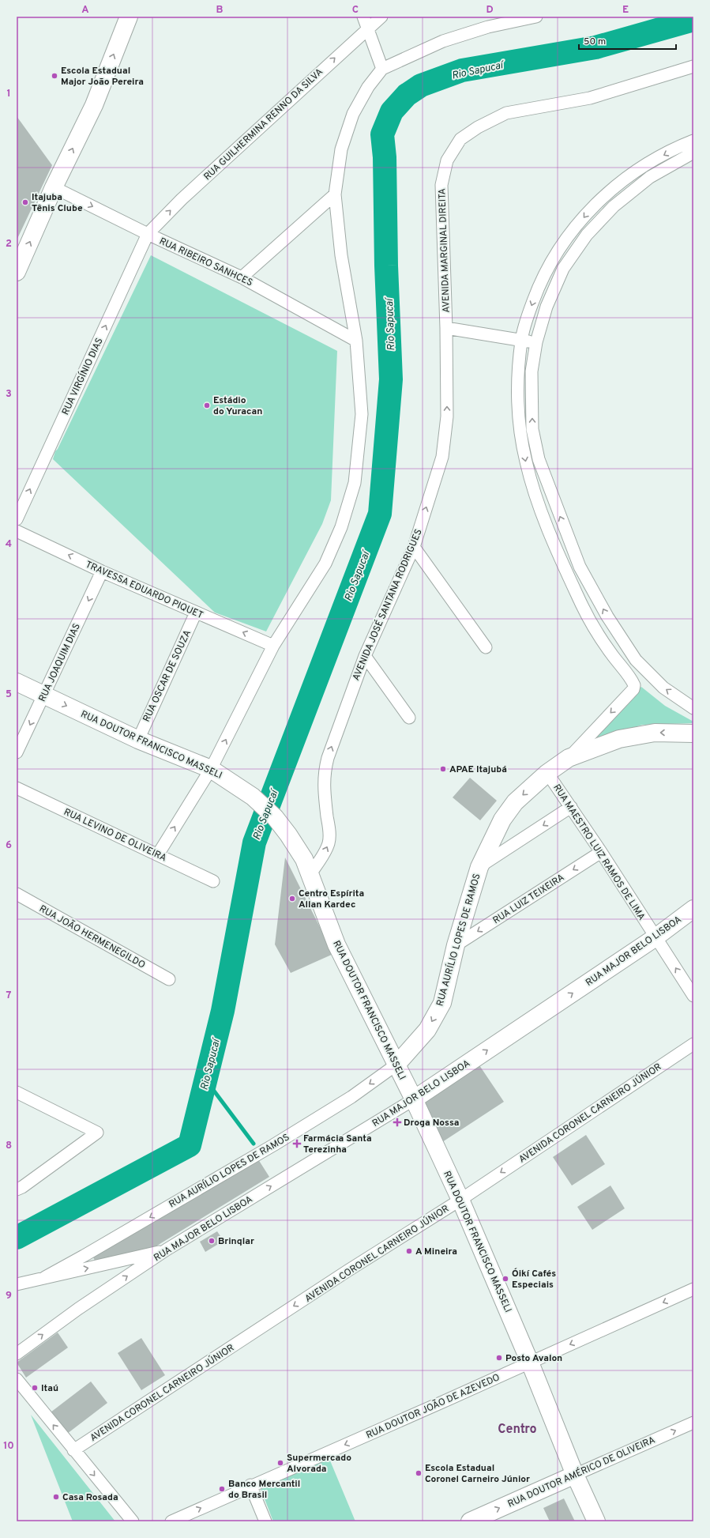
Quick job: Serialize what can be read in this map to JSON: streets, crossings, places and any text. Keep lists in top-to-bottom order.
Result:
{
  "streets": {
    "main road": [
      "RUA DOUTOR FRANCISCO MASSELI",
      "RUA AURÍLIO LOPES DE RAMOS",
      "RUA MAJOR BELO LISBOA",
      "RUA DOUTOR AMÉRICO DE OLIVEIRA"
    ],
    "street": [
      "RUA GUILHERMINA RENNO DA SILVA",
      "AVENIDA MARGINAL DIREITA",
      "RUA RIBEIRO SANHCES",
      "RUA VIRGÍNIO DIAS",
      "TRAVESSA EDUARDO PIQUET",
      "AVENIDA JOSÉ SANTANA RODRIGUES",
      "RUA JOAQUIM DIAS",
      "RUA OSCAR DE SOUZA",
      "RUA LEVINO DE OLIVEIRA",
      "RUA MAESTRO LUIZ RAMOS DE LIMA",
      "RUA LUIZ TEIXEIRA",
      "RUA JOÃO HERMENEGILDO",
      "AVENIDA CORONEL CARNEIRO JÚNIOR",
      "RUA DOUTOR JOÃO DE AZEVEDO"
    ]
  },
  "crossings": [
    ["RUA GUILHERMINA RENNO DA SILVA", "RUA RIBEIRO SANHCES"],
    ["RUA GUILHERMINA RENNO DA SILVA", "RUA VIRGÍNIO DIAS"],
    ["AVENIDA MARGINAL DIREITA", "AVENIDA JOSÉ SANTANA RODRIGUES"],
    ["RUA RIBEIRO SANHCES", "RUA VIRGÍNIO DIAS"],
    ["TRAVESSA EDUARDO PIQUET", "RUA JOAQUIM DIAS"],
    ["TRAVESSA EDUARDO PIQUET", "RUA OSCAR DE SOUZA"],
    ["AVENIDA JOSÉ SANTANA RODRIGUES", "RUA DOUTOR FRANCISCO MASSELI"],
    ["RUA JOAQUIM DIAS", "RUA DOUTOR FRANCISCO MASSELI"],
    ["RUA OSCAR DE SOUZA", "RUA DOUTOR FRANCISCO MASSELI"],
    ["RUA DOUTOR FRANCISCO MASSELI", "RUA AURÍLIO LOPES DE RAMOS"],
    ["RUA DOUTOR FRANCISCO MASSELI", "RUA MAJOR BELO LISBOA"],
    ["RUA DOUTOR FRANCISCO MASSELI", "AVENIDA CORONEL CARNEIRO JÚNIOR"],
    ["RUA DOUTOR FRANCISCO MASSELI", "RUA DOUTOR JOÃO DE AZEVEDO"],
    ["RUA DOUTOR FRANCISCO MASSELI", "RUA DOUTOR AMÉRICO DE OLIVEIRA"],
    ["RUA MAESTRO LUIZ RAMOS DE LIMA", "RUA LUIZ TEIXEIRA"],
    ["RUA MAESTRO LUIZ RAMOS DE LIMA", "RUA AURÍLIO LOPES DE RAMOS"],
    ["RUA MAESTRO LUIZ RAMOS DE LIMA", "RUA MAJOR BELO LISBOA"],
    ["RUA LUIZ TEIXEIRA", "RUA AURÍLIO LOPES DE RAMOS"]
  ],
  "one_way": [
    "RUA VIRGÍNIO DIAS",
    "TRAVESSA EDUARDO PIQUET",
    "RUA JOAQUIM DIAS",
    "RUA AURÍLIO LOPES DE RAMOS",
    "RUA MAJOR BELO LISBOA",
    "AVENIDA CORONEL CARNEIRO JÚNIOR",
    "RUA DOUTOR AMÉRICO DE OLIVEIRA"
  ],
  "districts": ["Centro"],
  "water": ["Rio Sapucaí"],
  "places": {
    "other": [
      "Escola Estadual Major João Pereira",
      "Itajuba Tênis Clube",
      "Estádio do Yuracan",
      "APAE Itajubá",
      "Centro Espírita Allan Kardec",
      "Brinqlar",
      "A Mineira",
      "Óikí Cafés Especiais",
      "Posto Avalon",
      "Itaú",
      "Supermercado Alvorada",
      "Escola Estadual Coronel Carneiro Júnior",
      "Banco Mercantil do Brasil",
      "Casa Rosada"
    ],
    "health": ["Droga Nossa", "Farmácia Santa Terezinha"]
  },
  "scale_bar": "50 m",
  "grid": {
    "columns": [
      "A",
      "B",
      "C",
      "D",
      "E"
    ],
    "rows": [
      "1",
      "2",
      "3",
      "4",
      "5",
      "6",
      "7",
      "8",
      "9",
      "10"
    ]
  }
}
